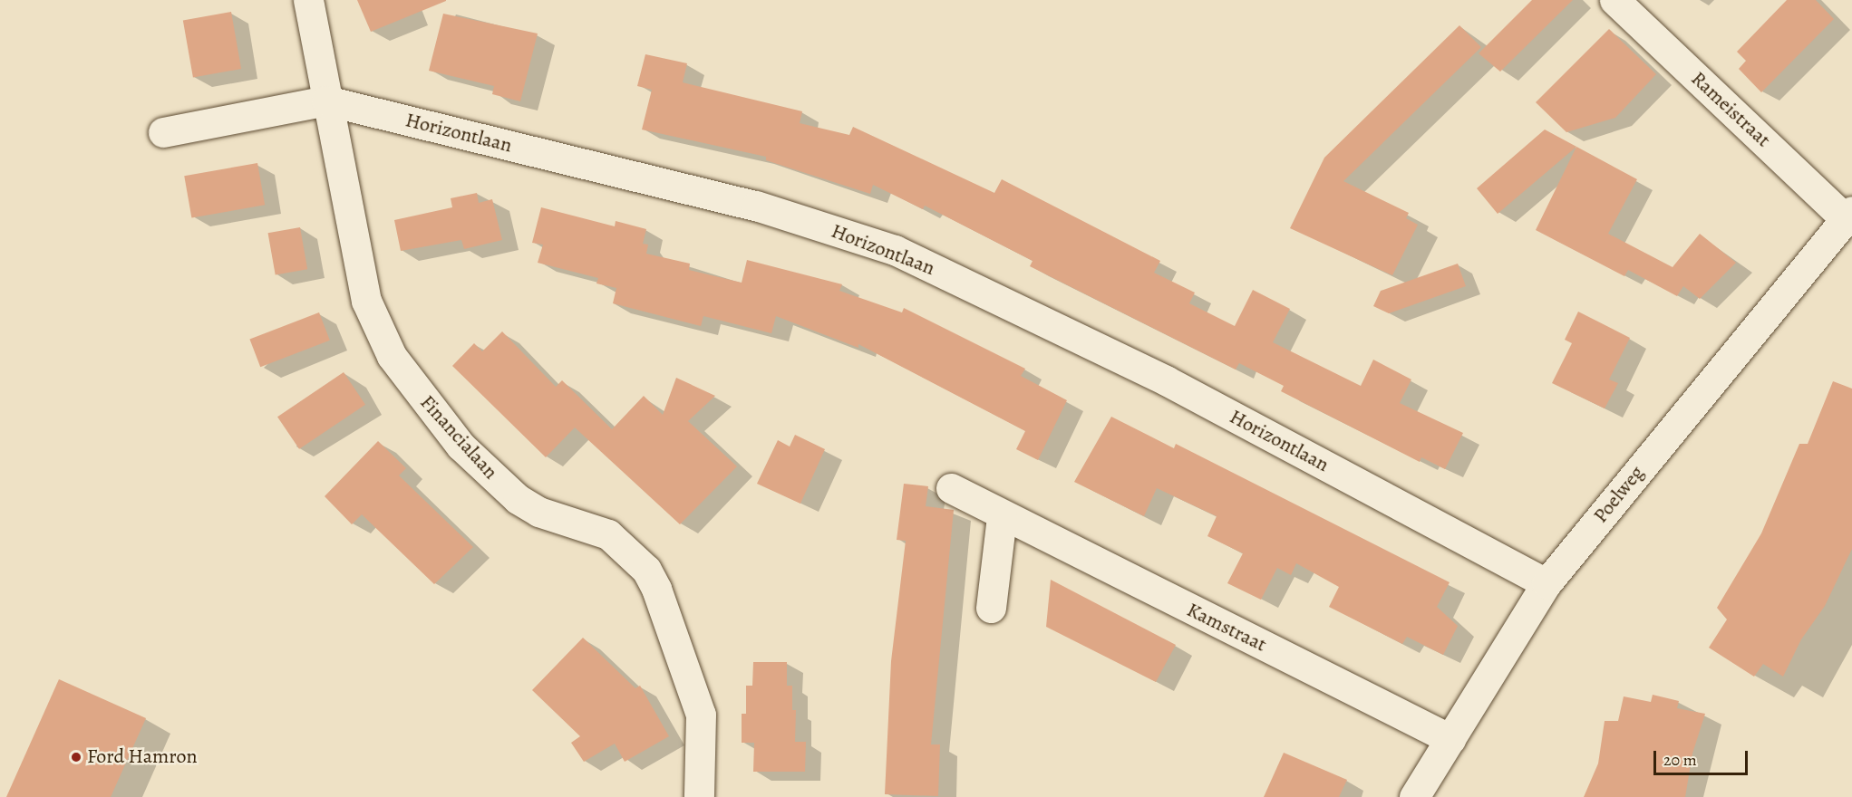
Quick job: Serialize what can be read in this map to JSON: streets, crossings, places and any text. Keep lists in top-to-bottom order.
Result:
{
  "streets": {
    "street": [
      "Rameistraat",
      "Horizontlaan",
      "Financialaan",
      "Poelweg",
      "Kamstraat"
    ]
  },
  "crossings": [
    ["Rameistraat", "Poelweg"],
    ["Horizontlaan", "Financialaan"],
    ["Horizontlaan", "Poelweg"],
    ["Poelweg", "Kamstraat"]
  ],
  "places": ["Ford Hamron"],
  "scale_bar": "20 m"
}
